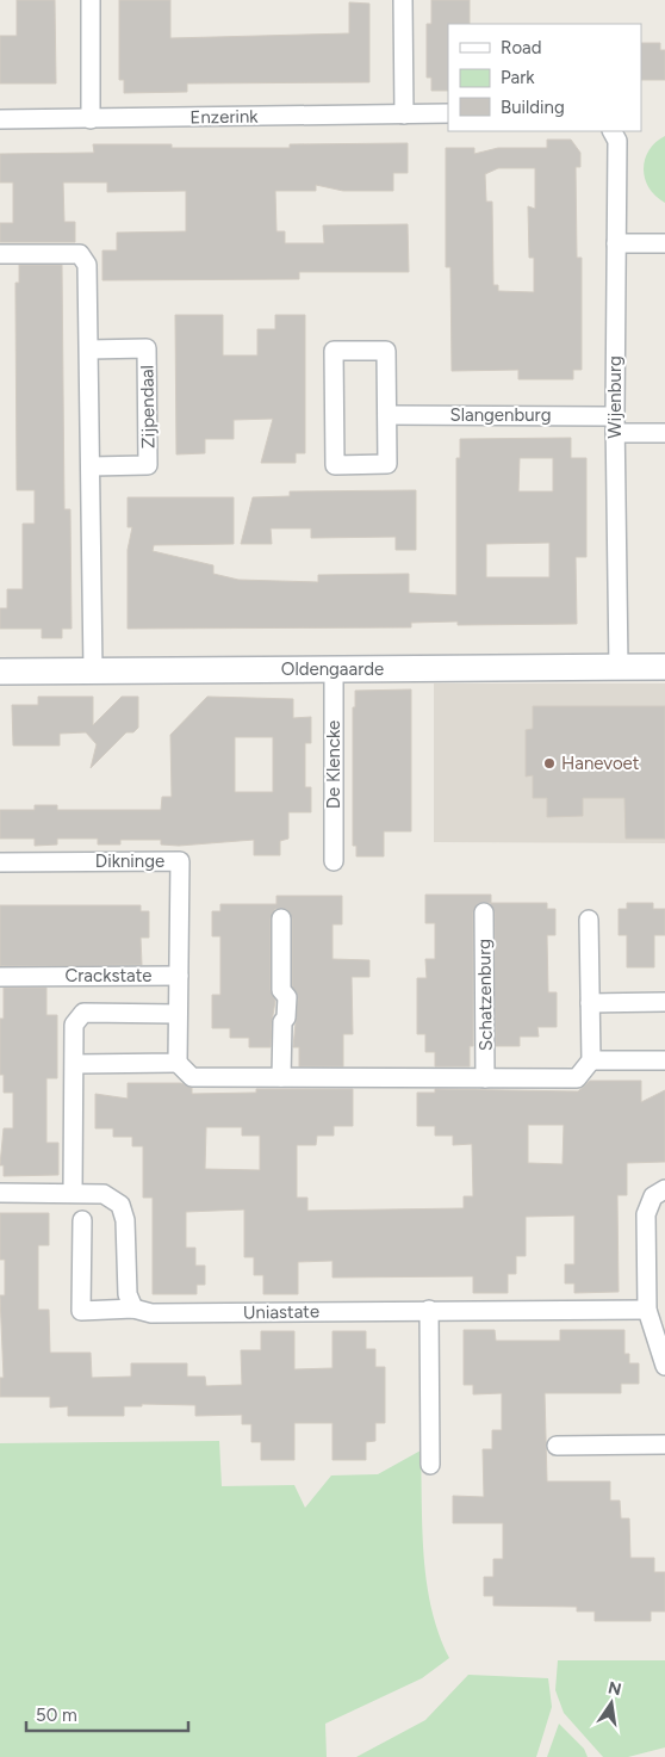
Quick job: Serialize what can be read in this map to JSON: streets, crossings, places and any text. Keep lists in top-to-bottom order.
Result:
{
  "streets": {
    "street": [
      "Enzerink",
      "Wijenburg",
      "Zijpendaal",
      "Slangenburg",
      "Oldengaarde",
      "De Klencke",
      "Dikninge",
      "Crackstate",
      "Schatzenburg",
      "Uniastate"
    ]
  },
  "crossings": [
    ["Wijenburg", "Slangenburg"],
    ["Wijenburg", "Oldengaarde"],
    ["Oldengaarde", "De Klencke"],
    ["Dikninge", "Crackstate"]
  ],
  "places": ["Hanevoet"],
  "legend": ["Road", "Park", "Building"],
  "scale_bar": "50 m",
  "north": "top"
}
